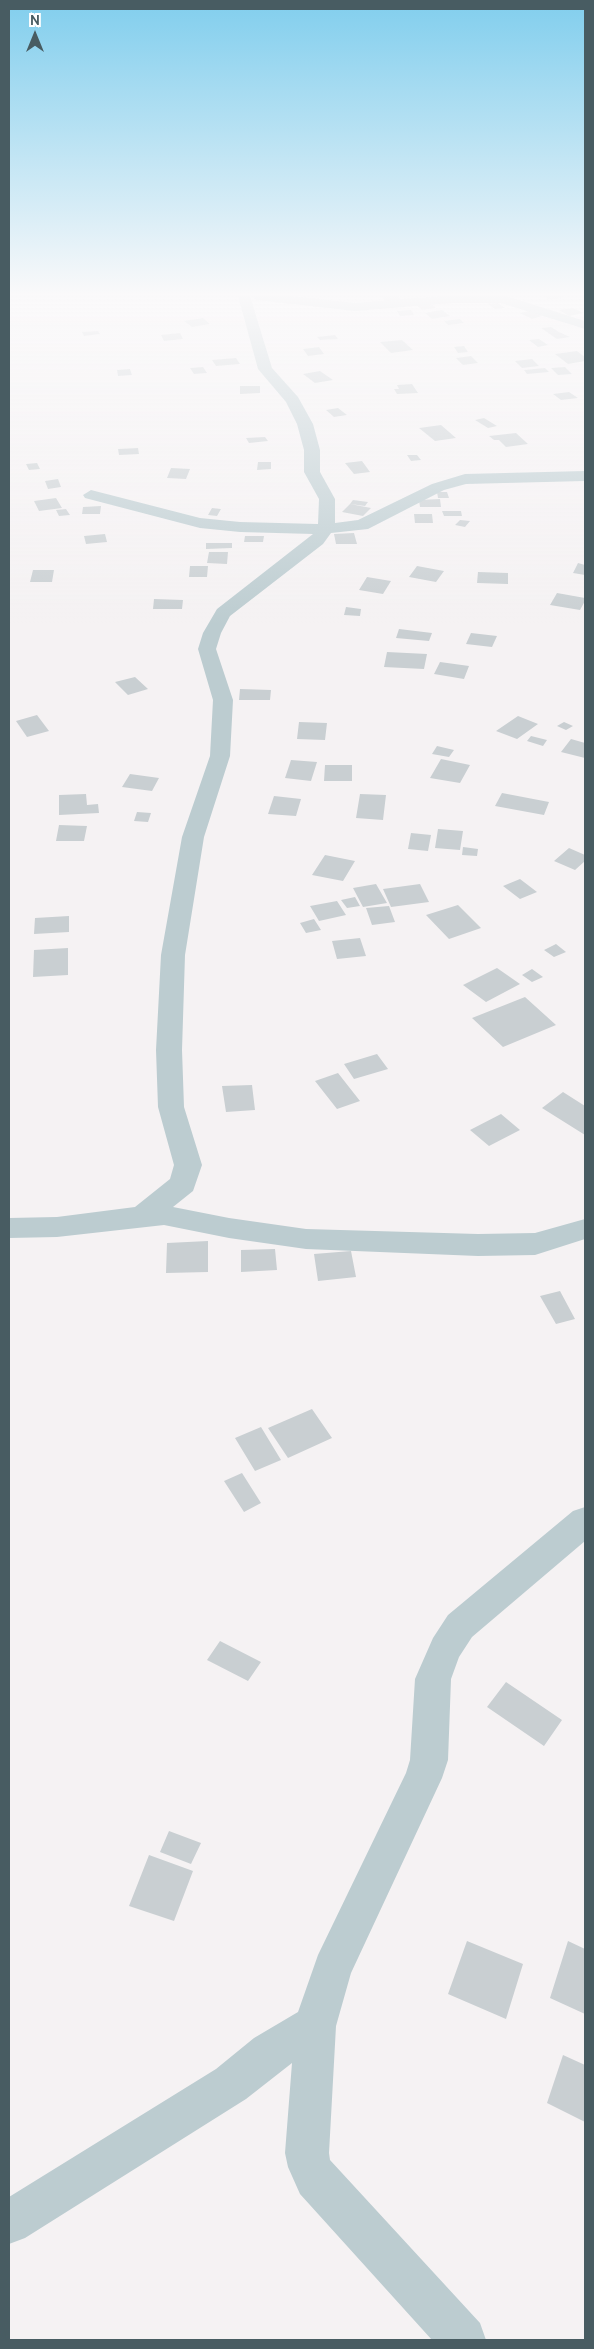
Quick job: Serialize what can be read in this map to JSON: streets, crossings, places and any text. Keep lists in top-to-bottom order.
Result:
{
  "north": "top"
}
